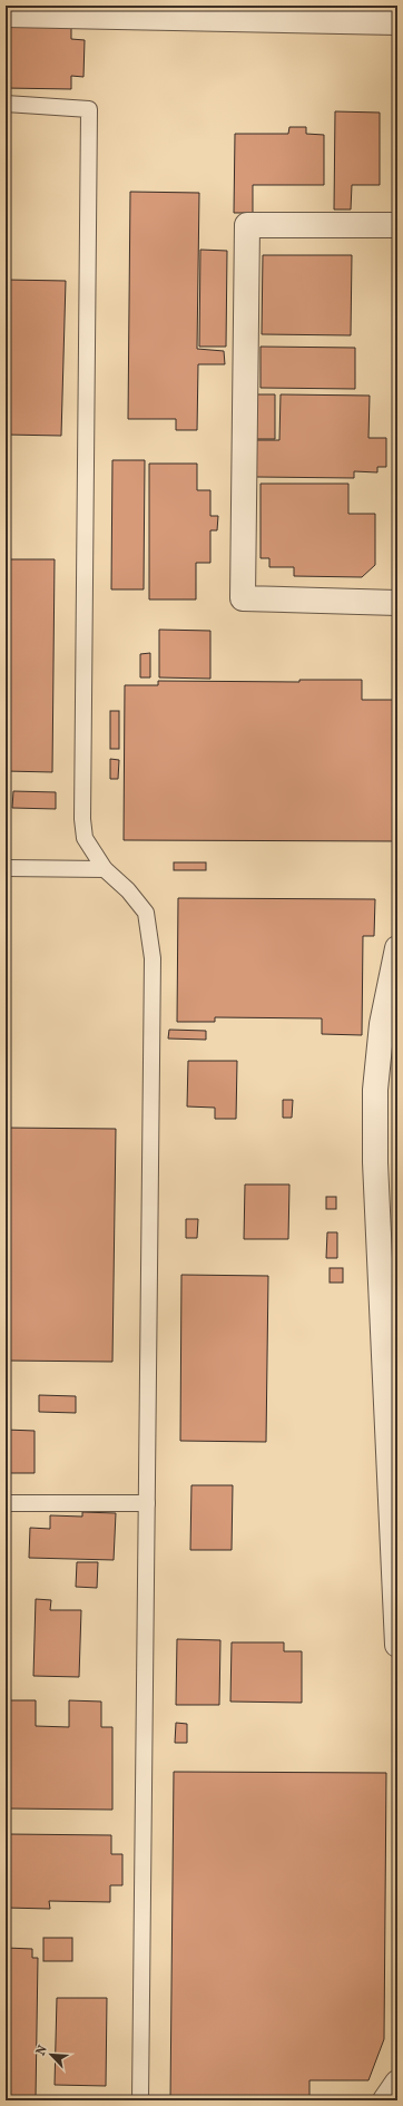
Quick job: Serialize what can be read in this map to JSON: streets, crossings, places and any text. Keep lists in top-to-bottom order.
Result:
{
  "north": "top left"
}
